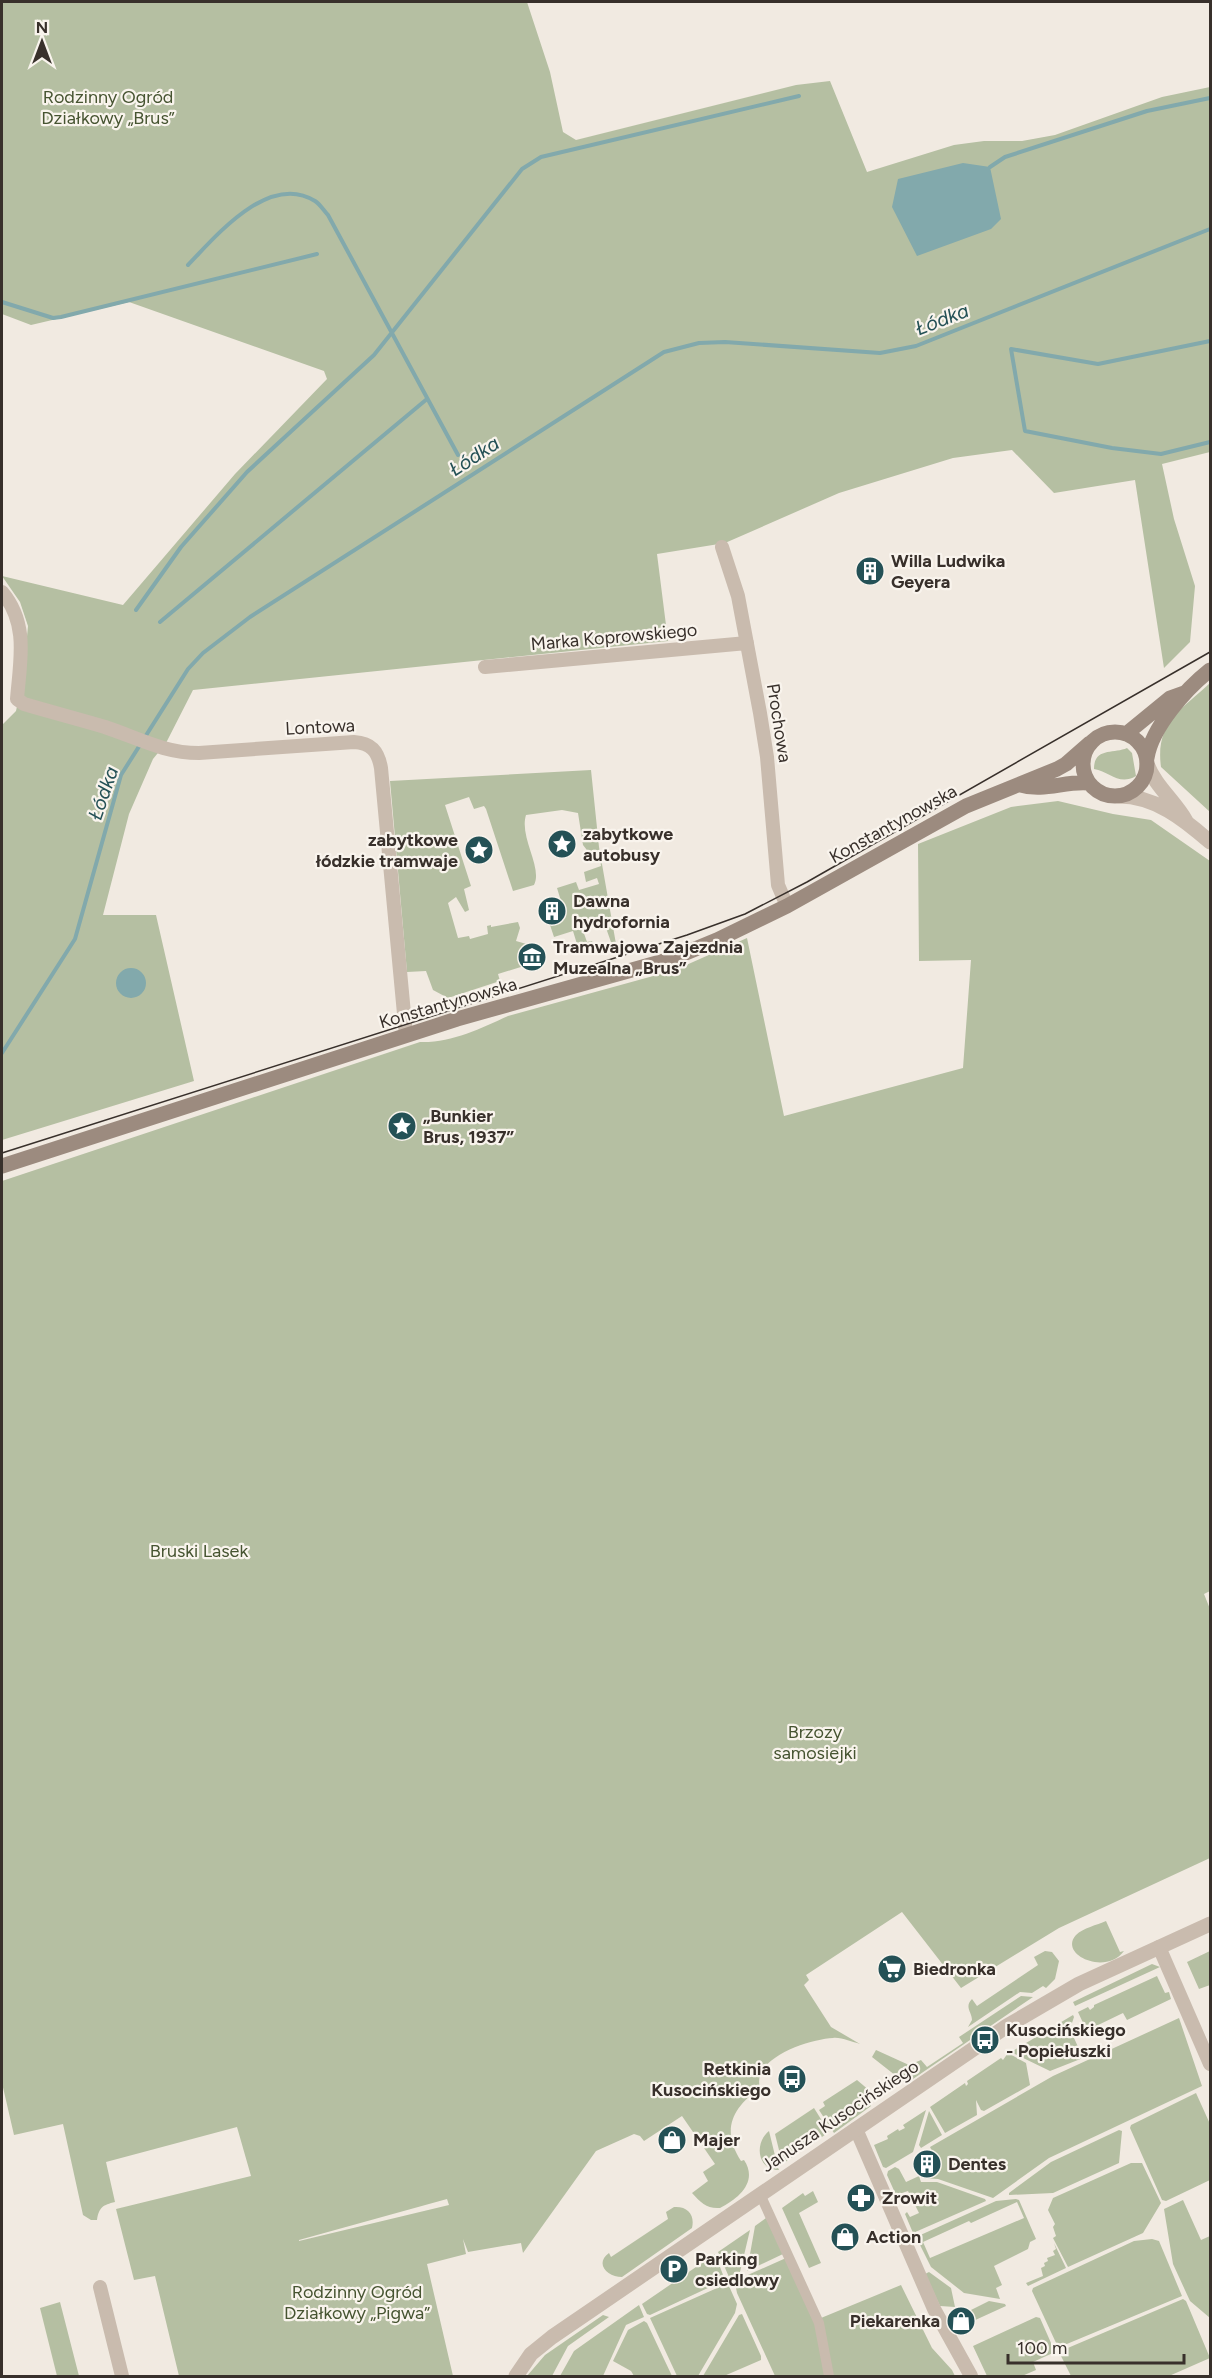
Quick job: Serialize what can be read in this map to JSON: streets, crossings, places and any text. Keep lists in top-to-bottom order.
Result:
{
  "streets": {
    "main road": ["Konstantynowska"],
    "street": [
      "Marka Koprowskiego",
      "Prochowa",
      "Lontowa",
      "Janusza Kusocińskiego"
    ]
  },
  "crossings": [
    ["Marka Koprowskiego", "Prochowa"],
    ["Prochowa", "Konstantynowska"],
    ["Lontowa", "Konstantynowska"]
  ],
  "water": ["Łódka"],
  "parks": [
    "Rodzinny Ogród Działkowy „Brus”",
    "Bruski Lasek",
    "Brzozy samosiejki",
    "Rodzinny Ogród Działkowy „Pigwa”"
  ],
  "places": {
    "building": ["Willa Ludwika Geyera", "Dawna hydrofornia", "Dentes"],
    "place": ["zabytkowe autobusy", "zabytkowe łódzkie tramwaje", "„Bunkier Brus, 1937”"],
    "museum": ["Tramwajowa Zajezdnia Muzealna „Brus”"],
    "supermarket": ["Biedronka"],
    "bus stop": ["Kusocińskiego - Popiełuszki", "Retkinia Kusocińskiego"],
    "shop": ["Majer", "Action", "Piekarenka"],
    "pharmacy": ["Zrowit"],
    "parking": ["Parking osiedlowy"]
  },
  "scale_bar": "100 m",
  "north": "top"
}
